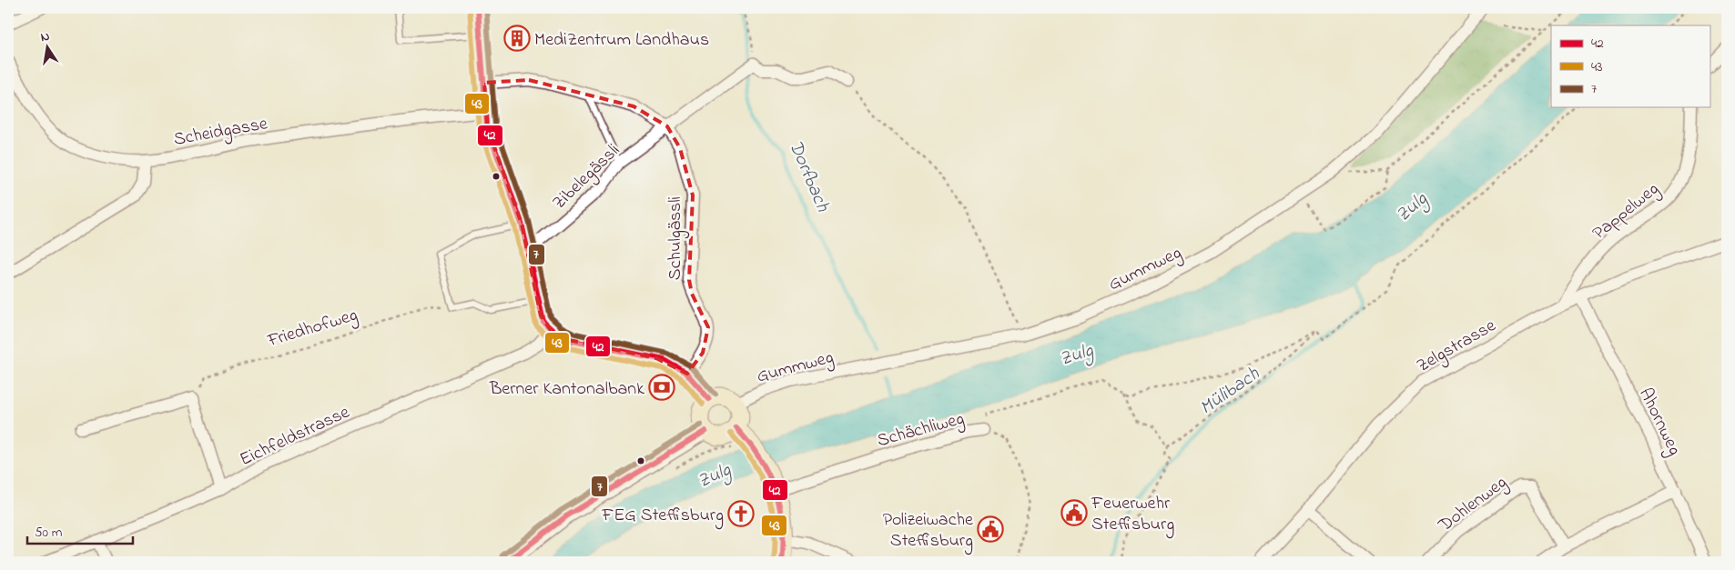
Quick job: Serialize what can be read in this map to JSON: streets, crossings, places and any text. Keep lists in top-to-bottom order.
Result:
{
  "streets": {
    "street": [
      "Scheidgasse",
      "Zibelegässli",
      "Pappelweg",
      "Schulgässli",
      "Gummweg",
      "Zelgstrasse",
      "Ahornweg",
      "Schächliweg",
      "Eichfeldstrasse",
      "Dohlenweg"
    ],
    "path": ["Friedhofweg"]
  },
  "crossings": [
    ["Zibelegässli", "Schulgässli"],
    ["Pappelweg", "Zelgstrasse"],
    ["Zelgstrasse", "Ahornweg"]
  ],
  "water": ["Dorfbach", "Zulg", "Mülibach"],
  "places": {
    "building": ["MediZentrum Landhaus"],
    "bank": ["Berner Kantonalbank"],
    "public building": ["Feuerwehr Steffisburg", "Polizeiwache Steffisburg"],
    "church": ["FEG Steffisburg"]
  },
  "lines": ["transit line 42", "transit line 7", "transit line 43"],
  "legend": ["42", "43", "7"],
  "scale_bar": "50 m",
  "north": "top"
}
